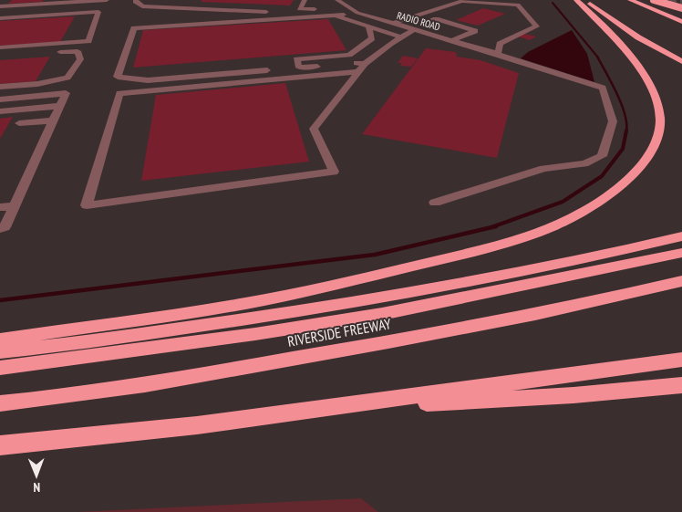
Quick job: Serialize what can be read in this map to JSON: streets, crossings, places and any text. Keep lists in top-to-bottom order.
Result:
{
  "streets": {
    "highway": ["RIVERSIDE FREEWAY"],
    "street": ["RADIO ROAD"]
  },
  "north": "bottom"
}
